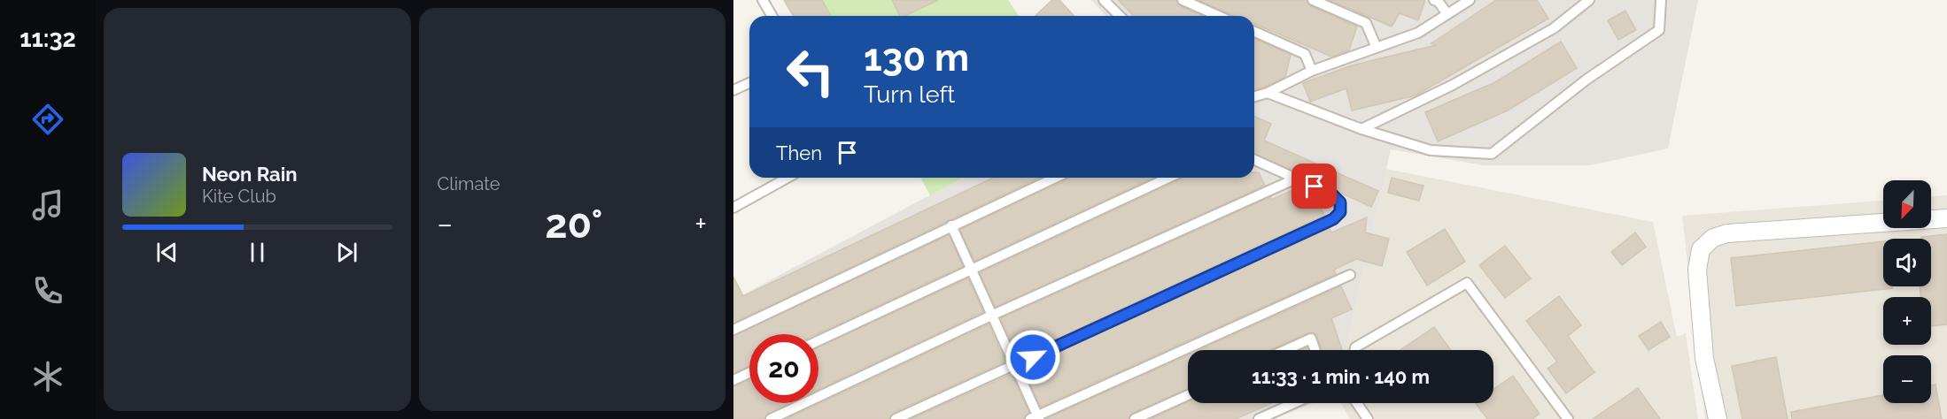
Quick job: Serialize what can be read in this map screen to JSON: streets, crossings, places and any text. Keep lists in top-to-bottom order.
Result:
{
  "north": "bottom left",
  "page": {
    "tabs": "11:32",
    "tile": "Climate",
    "turn": ["130 m", "Turn left"],
    "then": "Then",
    "song": ["Neon Rain", "Kite Club"],
    "map_buttons": ["+", "−"],
    "heat": ["−", "20°", "+"],
    "limit": "20",
    "trip": "11:33 · 1 min · 140 m"
  }
}
